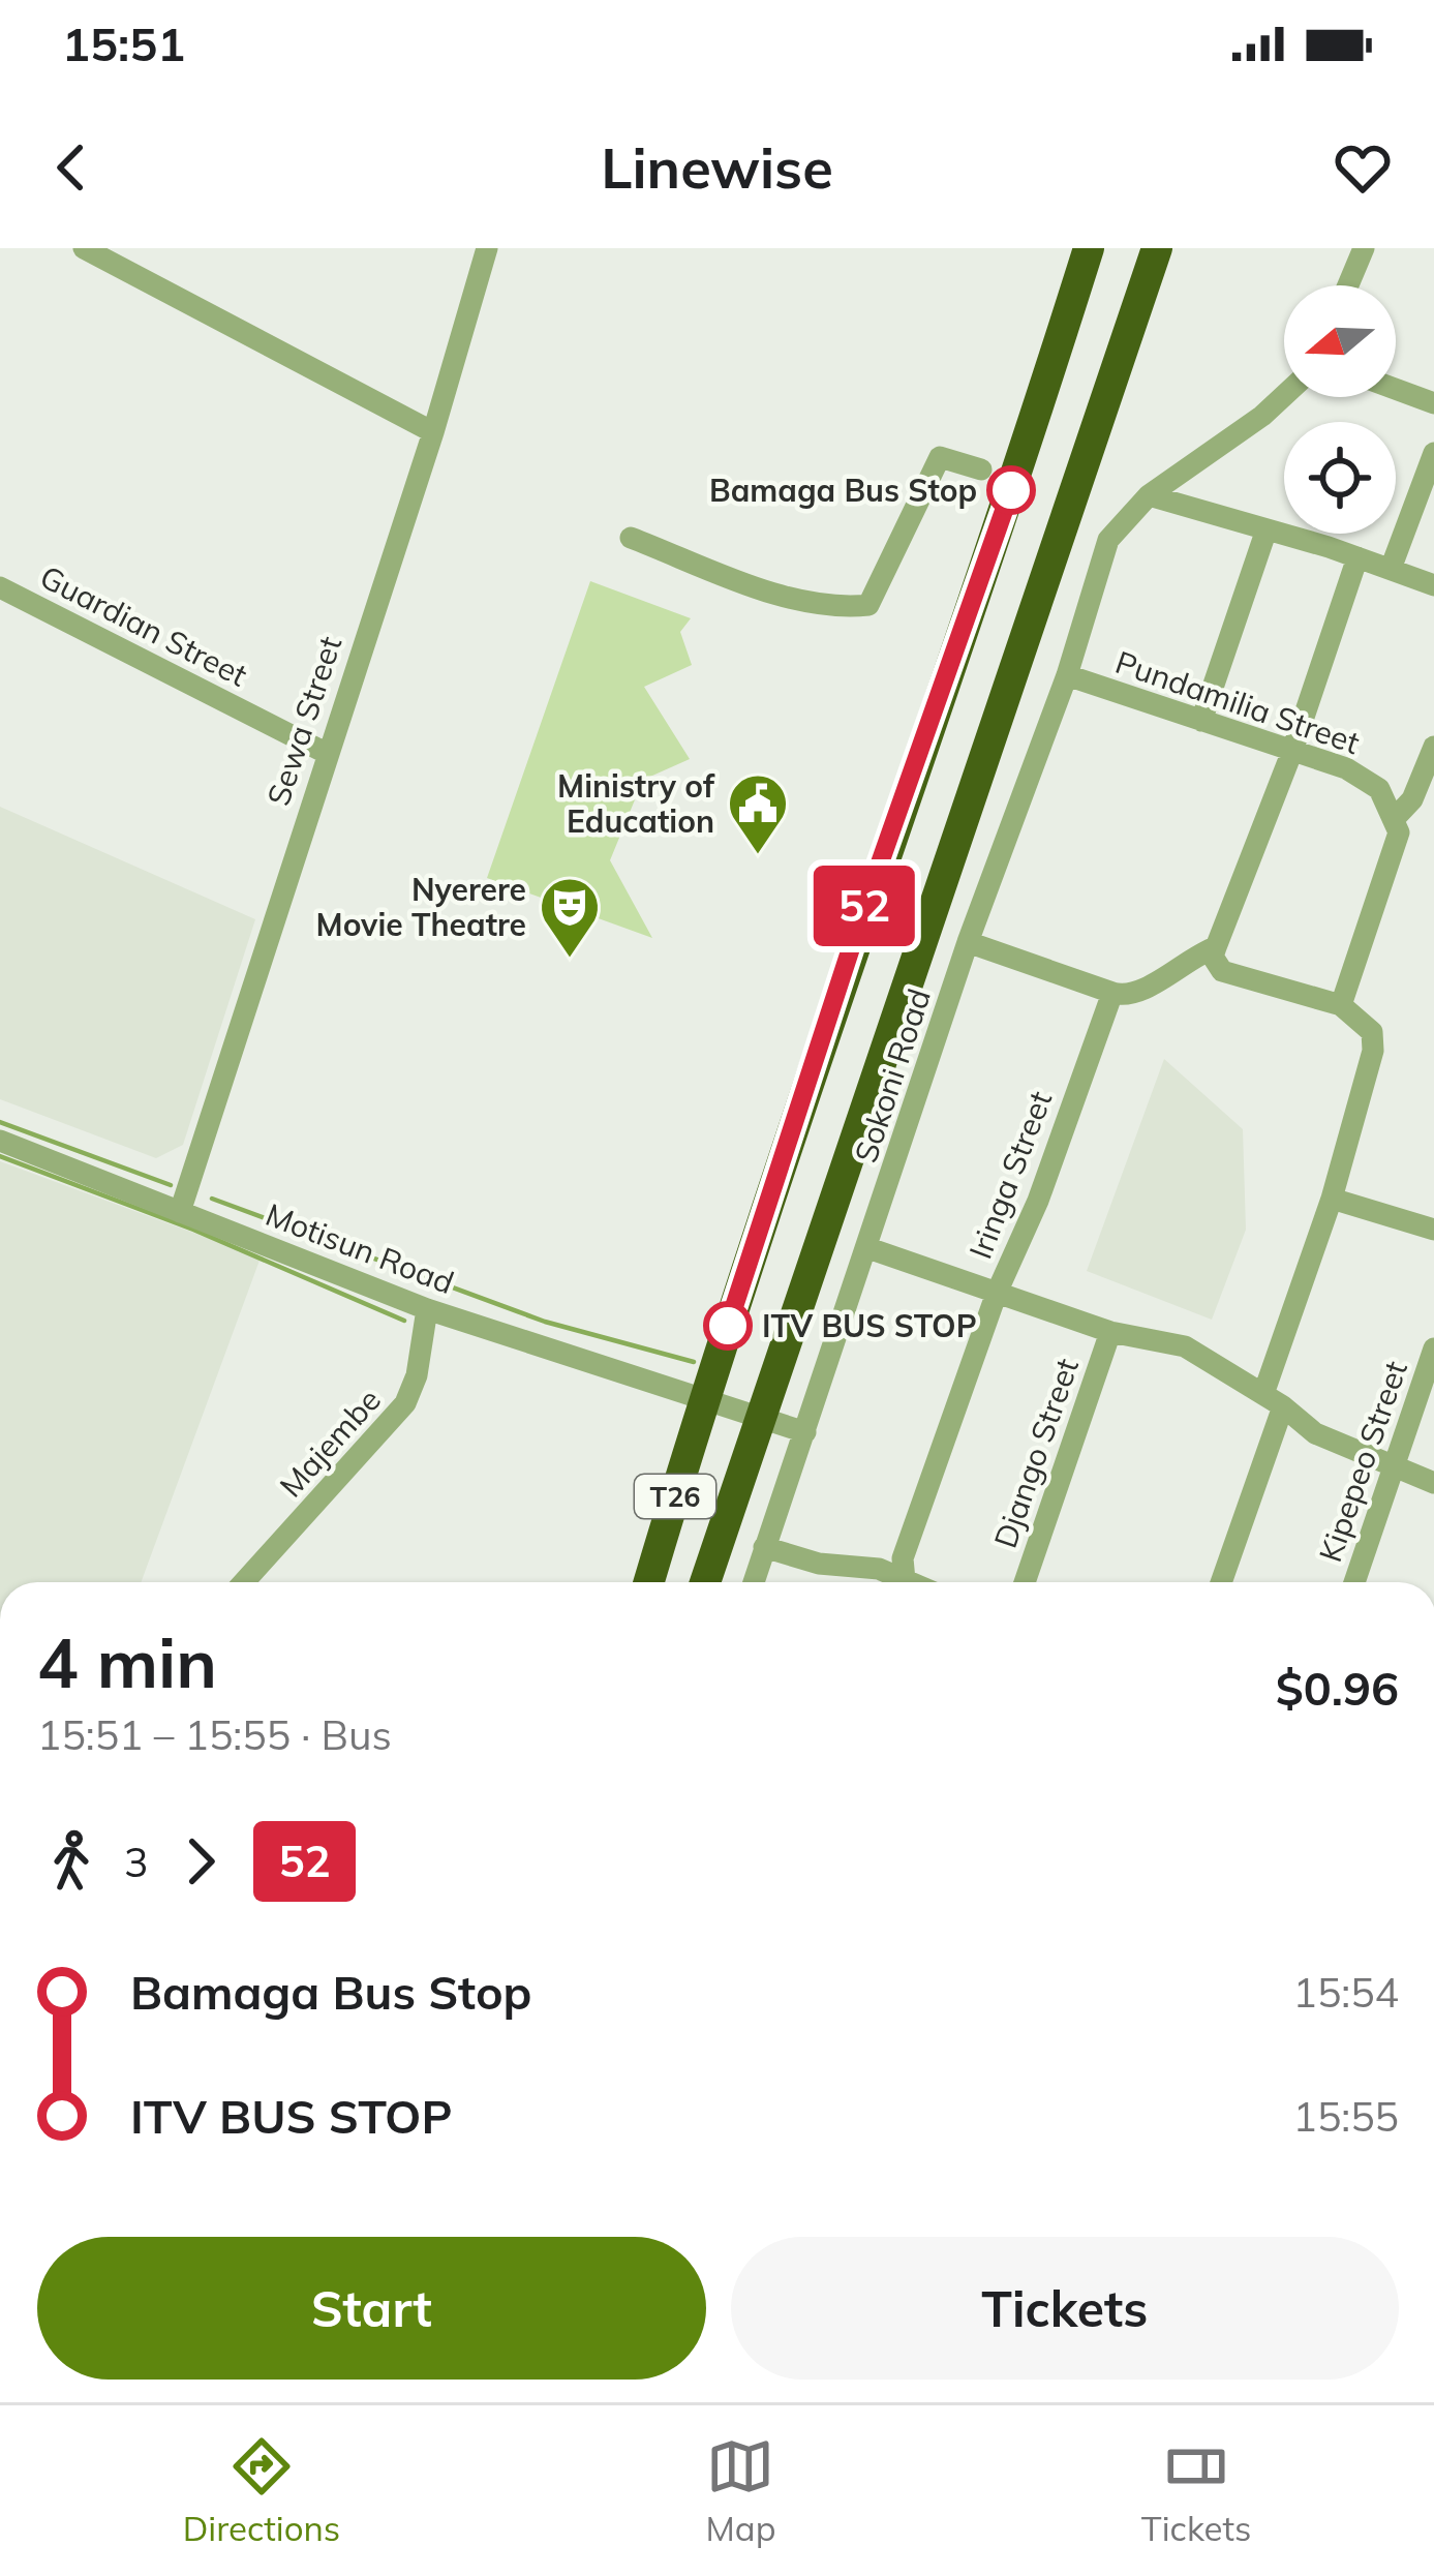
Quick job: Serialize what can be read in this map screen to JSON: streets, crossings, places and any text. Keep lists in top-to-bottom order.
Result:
{
  "streets": {
    "highway": ["T26"],
    "street": [
      "Guardian Street",
      "Pundamilia Street",
      "Sewa Street",
      "Sokoni Road",
      "Iringa Street",
      "Motisun Road",
      "Majembe",
      "Django Street",
      "Kipepeo Street"
    ]
  },
  "crossings": [
    ["Guardian Street", "Sewa Street"],
    ["Pundamilia Street", "Sokoni Road"],
    ["Sewa Street", "Motisun Road"],
    ["Sokoni Road", "Motisun Road"],
    ["Motisun Road", "Majembe"],
    ["Motisun Road", "T26"]
  ],
  "places": {
    "other": ["Bamaga Bus Stop", "ITV BUS STOP"],
    "public building": ["Ministry of Education"],
    "theatre": ["Nyerere Movie Theatre"]
  },
  "lines": ["bus line 52"],
  "north": "left",
  "page": {
    "status": "15:51",
    "header": "Linewise",
    "on_map": "52",
    "heading": ["4 min", "15:51 – 15:55 · Bus", "$0.96"],
    "legs": ["3", "52"],
    "list": [
      {
        "name": "Bamaga Bus Stop",
        "value": "15:54"
      },
      {
        "name": "ITV BUS STOP",
        "value": "15:55"
      }
    ],
    "buttons": ["Start", "Tickets"],
    "tabs": ["Directions", "Map", "Tickets"]
  }
}
